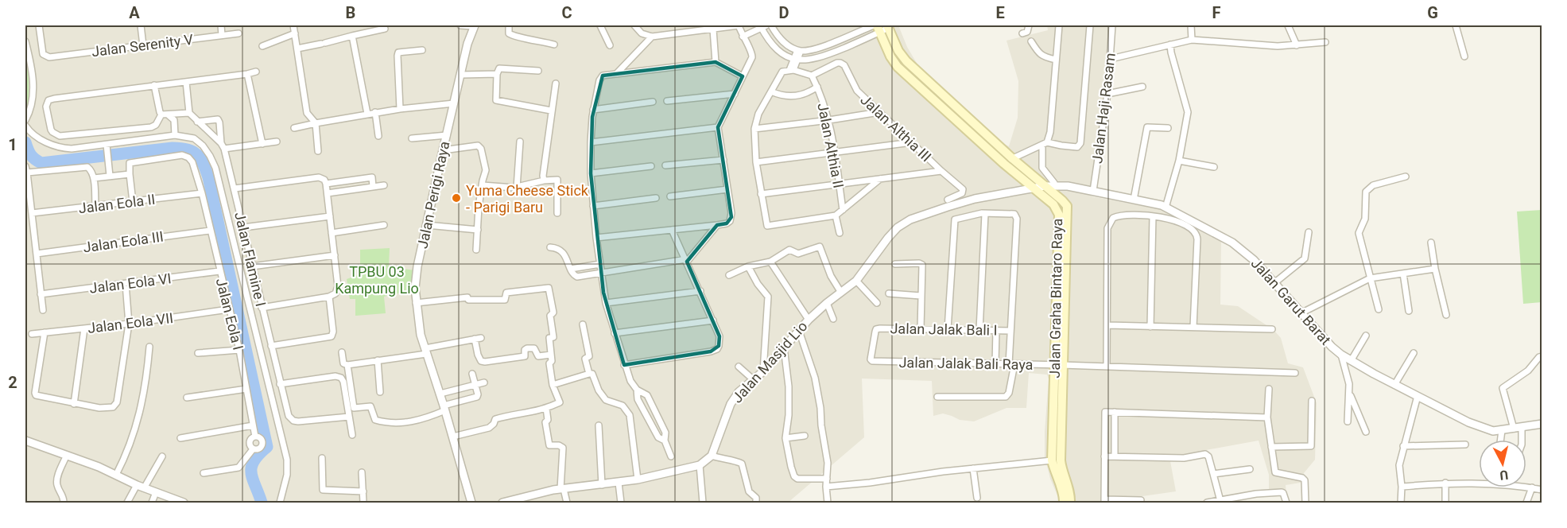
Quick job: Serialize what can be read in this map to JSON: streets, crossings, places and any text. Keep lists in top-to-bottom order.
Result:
{
  "streets": {
    "main road": ["Jalan Graha Bintaro Raya"],
    "street": [
      "Jalan Serenity V",
      "Jalan Haji Rasam",
      "Jalan Althia III",
      "Jalan Althia II",
      "Jalan Perigi Raya",
      "Jalan Eola II",
      "Jalan Eola III",
      "Jalan Flamine I",
      "Jalan Eola VI",
      "Jalan Garut Barat",
      "Jalan Eola I",
      "Jalan Eola VII",
      "Jalan Jalak Bali I",
      "Jalan Masjid Lio",
      "Jalan Jalak Bali Raya"
    ]
  },
  "crossings": [
    ["Jalan Haji Rasam", "Jalan Garut Barat"],
    ["Jalan Althia III", "Jalan Althia II"],
    ["Jalan Eola II", "Jalan Eola I"],
    ["Jalan Eola III", "Jalan Eola I"],
    ["Jalan Eola VI", "Jalan Eola I"],
    ["Jalan Graha Bintaro Raya", "Jalan Garut Barat"],
    ["Jalan Graha Bintaro Raya", "Jalan Masjid Lio"],
    ["Jalan Graha Bintaro Raya", "Jalan Jalak Bali Raya"],
    ["Jalan Garut Barat", "Jalan Masjid Lio"],
    ["Jalan Eola I", "Jalan Eola VII"],
    ["Jalan Jalak Bali I", "Jalan Jalak Bali Raya"]
  ],
  "parks": ["TPBU 03 Kampung Lio"],
  "places": ["Yuma Cheese Stick - Parigi Baru"],
  "north": "bottom",
  "grid": {
    "columns": [
      "A",
      "B",
      "C",
      "D",
      "E",
      "F",
      "G"
    ],
    "rows": ["1", "2"]
  }
}
